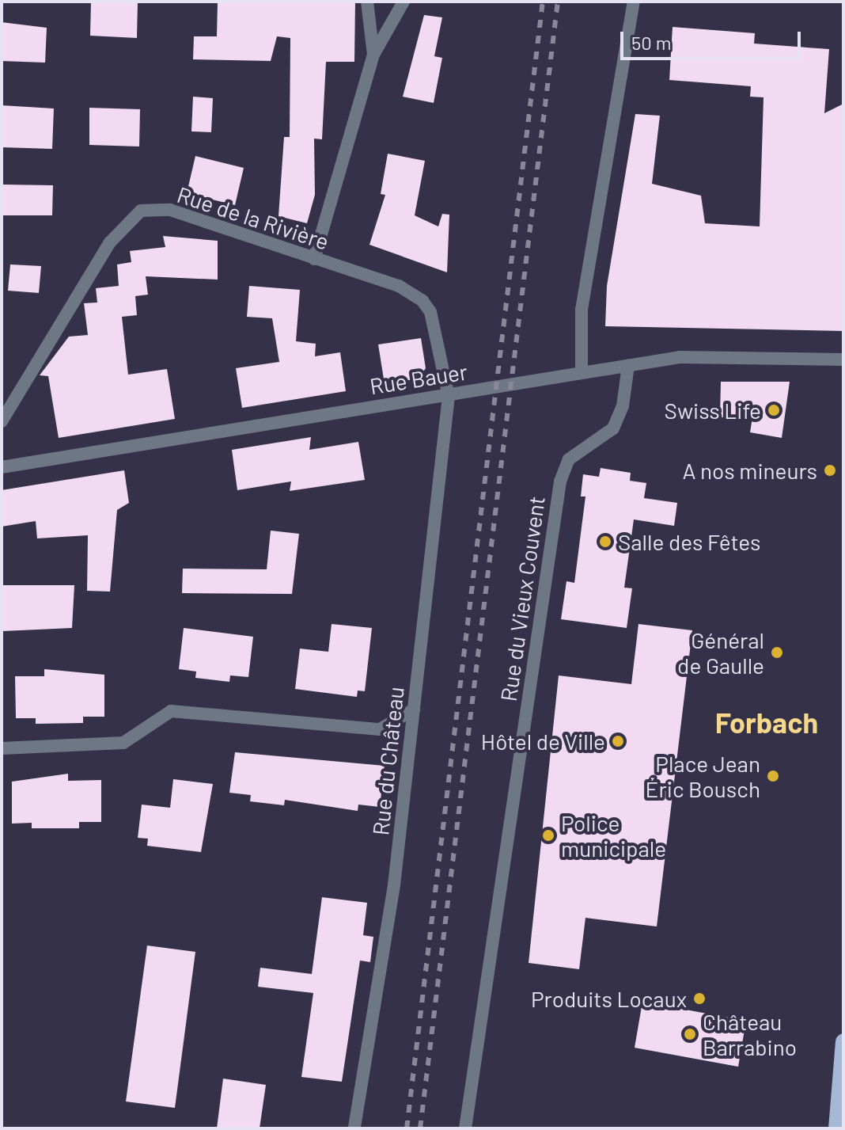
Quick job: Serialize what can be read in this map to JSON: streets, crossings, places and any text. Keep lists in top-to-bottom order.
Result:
{
  "streets": {
    "street": [
      "Rue de la Rivière",
      "Rue Bauer",
      "Rue du Vieux Couvent",
      "Rue du Château"
    ]
  },
  "crossings": [
    ["Rue de la Rivière", "Rue Bauer"],
    ["Rue de la Rivière", "Rue du Château"],
    ["Rue Bauer", "Rue du Vieux Couvent"],
    ["Rue Bauer", "Rue du Château"]
  ],
  "districts": ["Forbach"],
  "places": [
    "Swiss Life",
    "A nos mineurs",
    "Salle des Fêtes",
    "Général de Gaulle",
    "Hôtel de Ville",
    "Place Jean Éric Bousch",
    "Police municipale",
    "Produits Locaux",
    "Château Barrabino"
  ],
  "scale_bar": "50 m"
}
